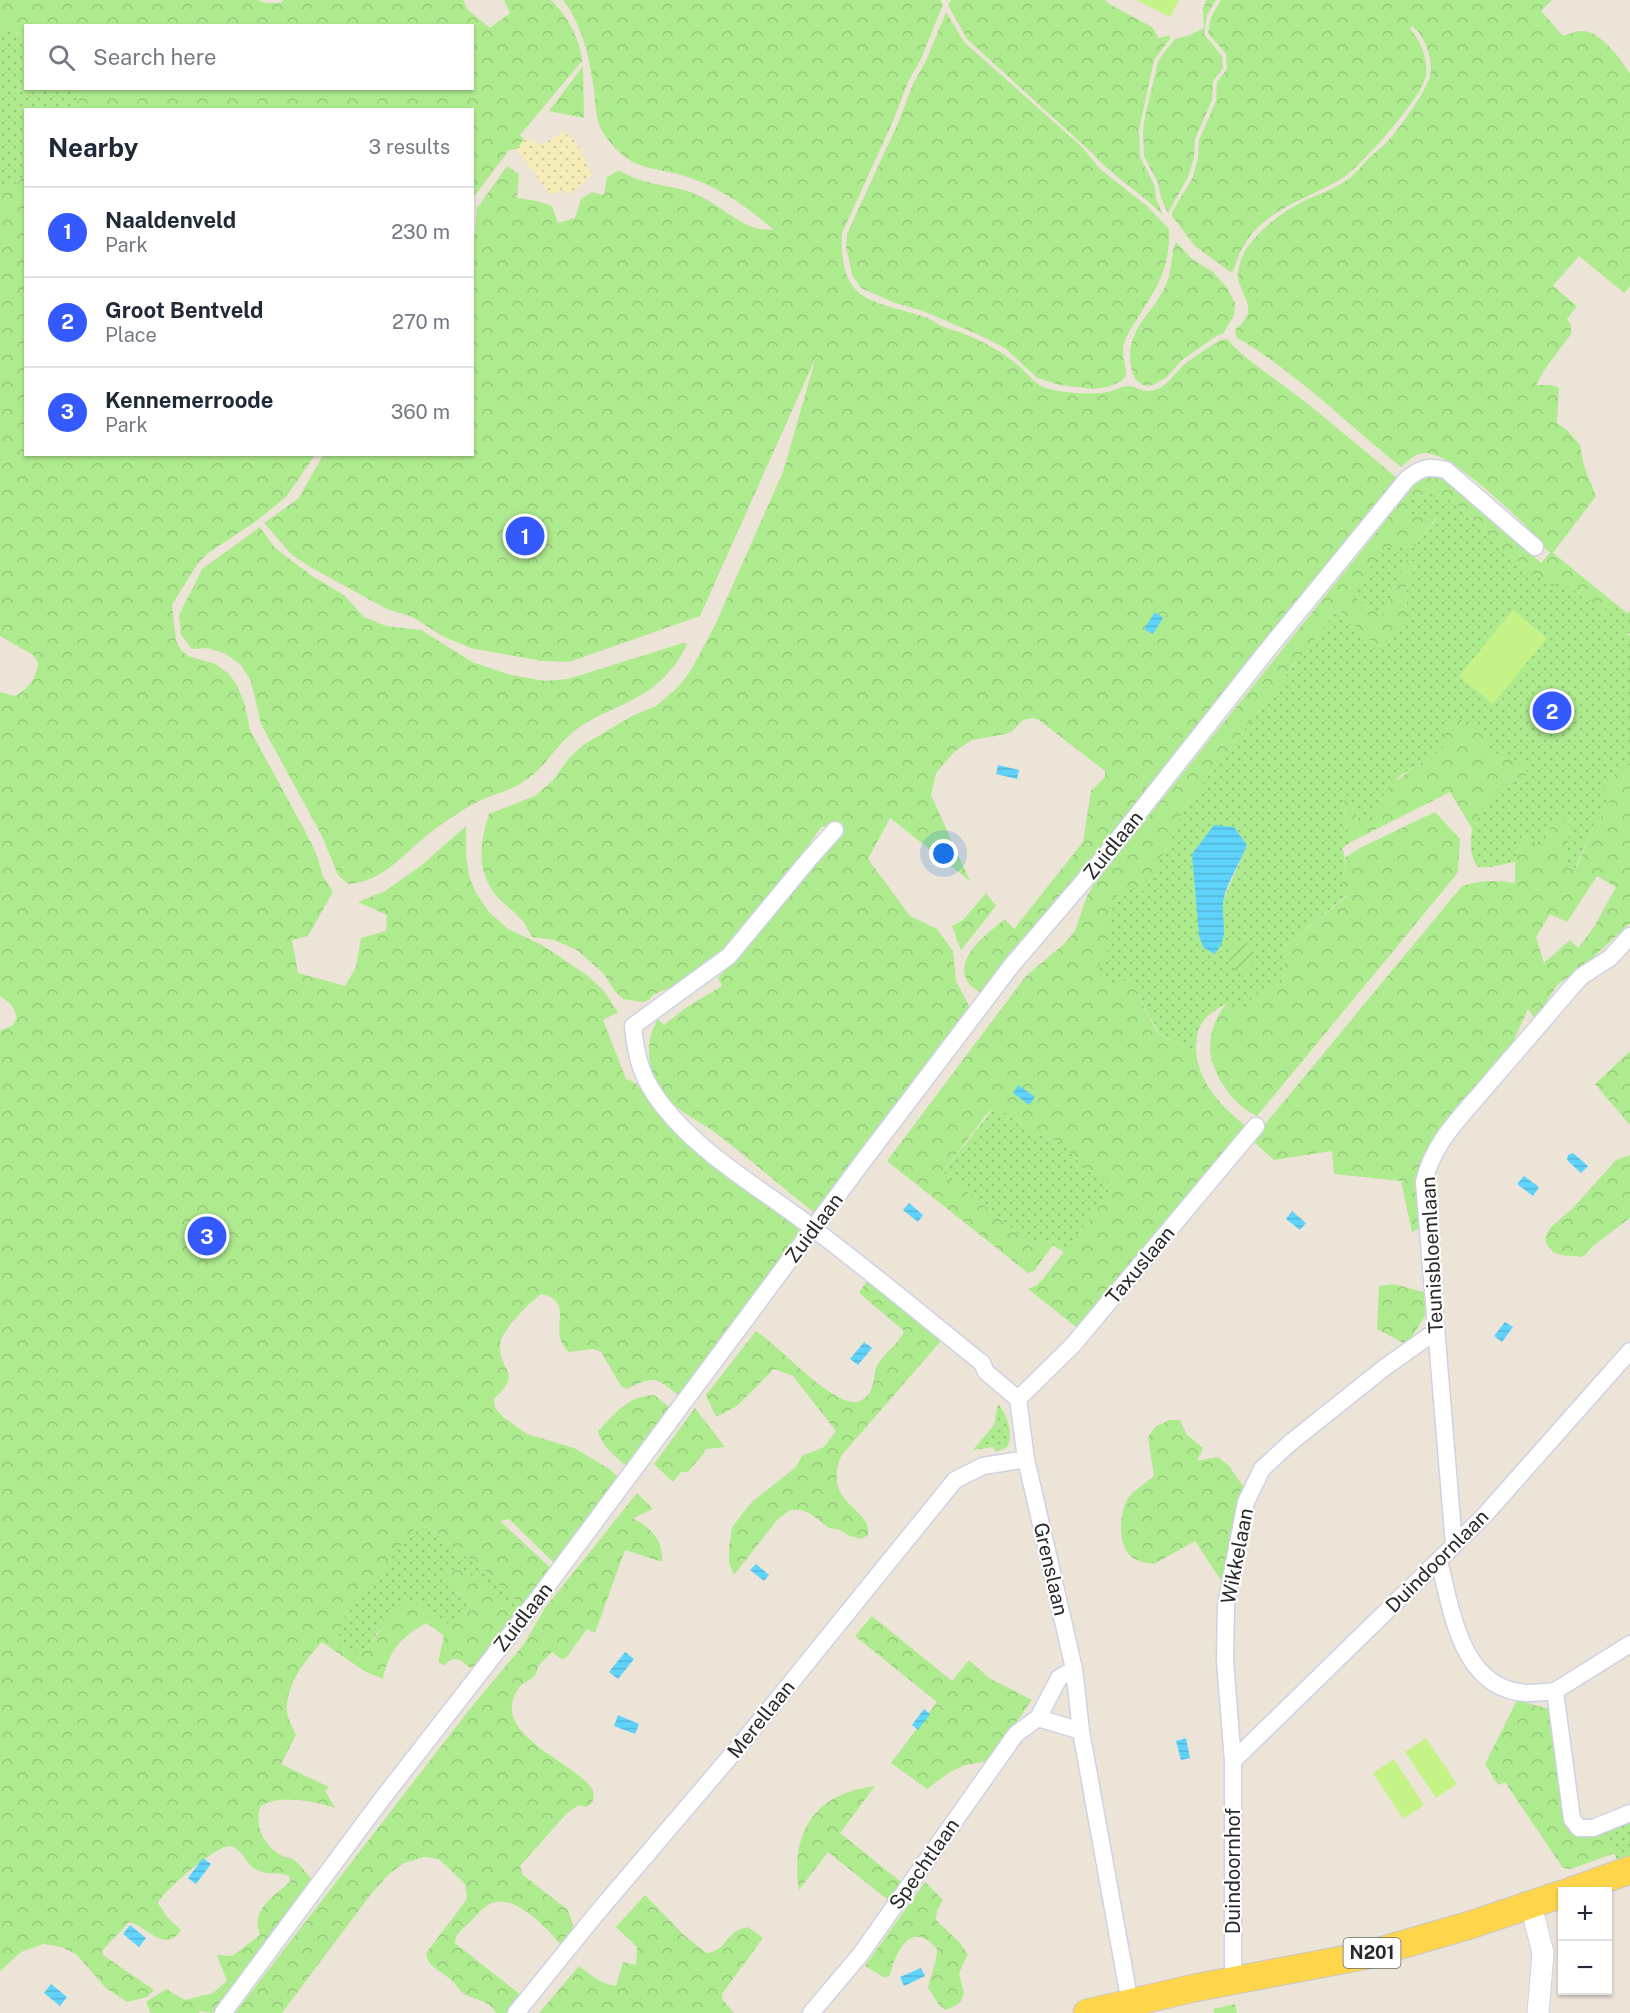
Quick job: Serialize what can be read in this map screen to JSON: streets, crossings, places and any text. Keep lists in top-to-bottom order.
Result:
{
  "streets": {
    "main road": ["N201"],
    "street": [
      "Zuidlaan",
      "Teunisbloemlaan",
      "Taxuslaan",
      "Wikkelaan",
      "Duindoornlaan",
      "Grenslaan",
      "Merellaan",
      "Spechtlaan",
      "Duindoornhof"
    ]
  },
  "crossings": [
    ["Teunisbloemlaan", "Wikkelaan"],
    ["Teunisbloemlaan", "Duindoornlaan"],
    ["Taxuslaan", "Grenslaan"],
    ["Wikkelaan", "Duindoornlaan"],
    ["Wikkelaan", "Duindoornhof"],
    ["Duindoornlaan", "Duindoornhof"],
    ["Grenslaan", "Merellaan"],
    ["Grenslaan", "Spechtlaan"],
    ["Grenslaan", "N201"],
    ["Duindoornhof", "N201"]
  ],
  "page": {
    "search": "Search here",
    "heading": ["Nearby", "3 results"],
    "list": [
      {
        "mark": "1",
        "name": "Naaldenveld",
        "note": "Park",
        "value": "230 m"
      },
      {
        "mark": "2",
        "name": "Groot Bentveld",
        "note": "Place",
        "value": "270 m"
      },
      {
        "mark": "3",
        "name": "Kennemerroode",
        "note": "Park",
        "value": "360 m"
      }
    ],
    "pins": ["1", "2", "3"],
    "map_buttons": ["+", "−"]
  }
}
